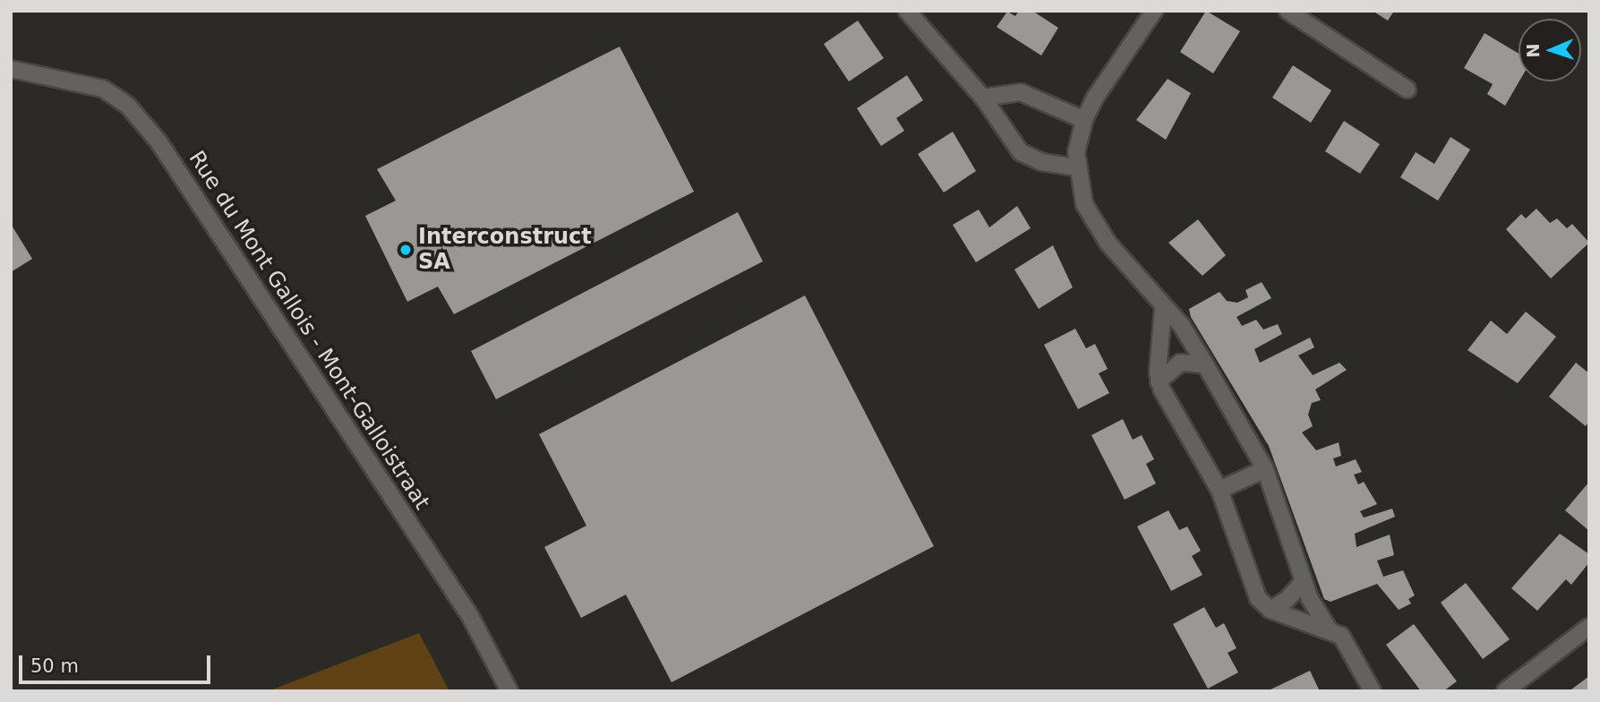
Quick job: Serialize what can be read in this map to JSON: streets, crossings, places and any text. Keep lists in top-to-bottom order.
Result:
{
  "streets": {
    "street": ["Rue du Mont Gallois - Mont-Galloistraat"]
  },
  "places": ["Interconstruct SA"],
  "scale_bar": "50 m",
  "north": "left"
}
